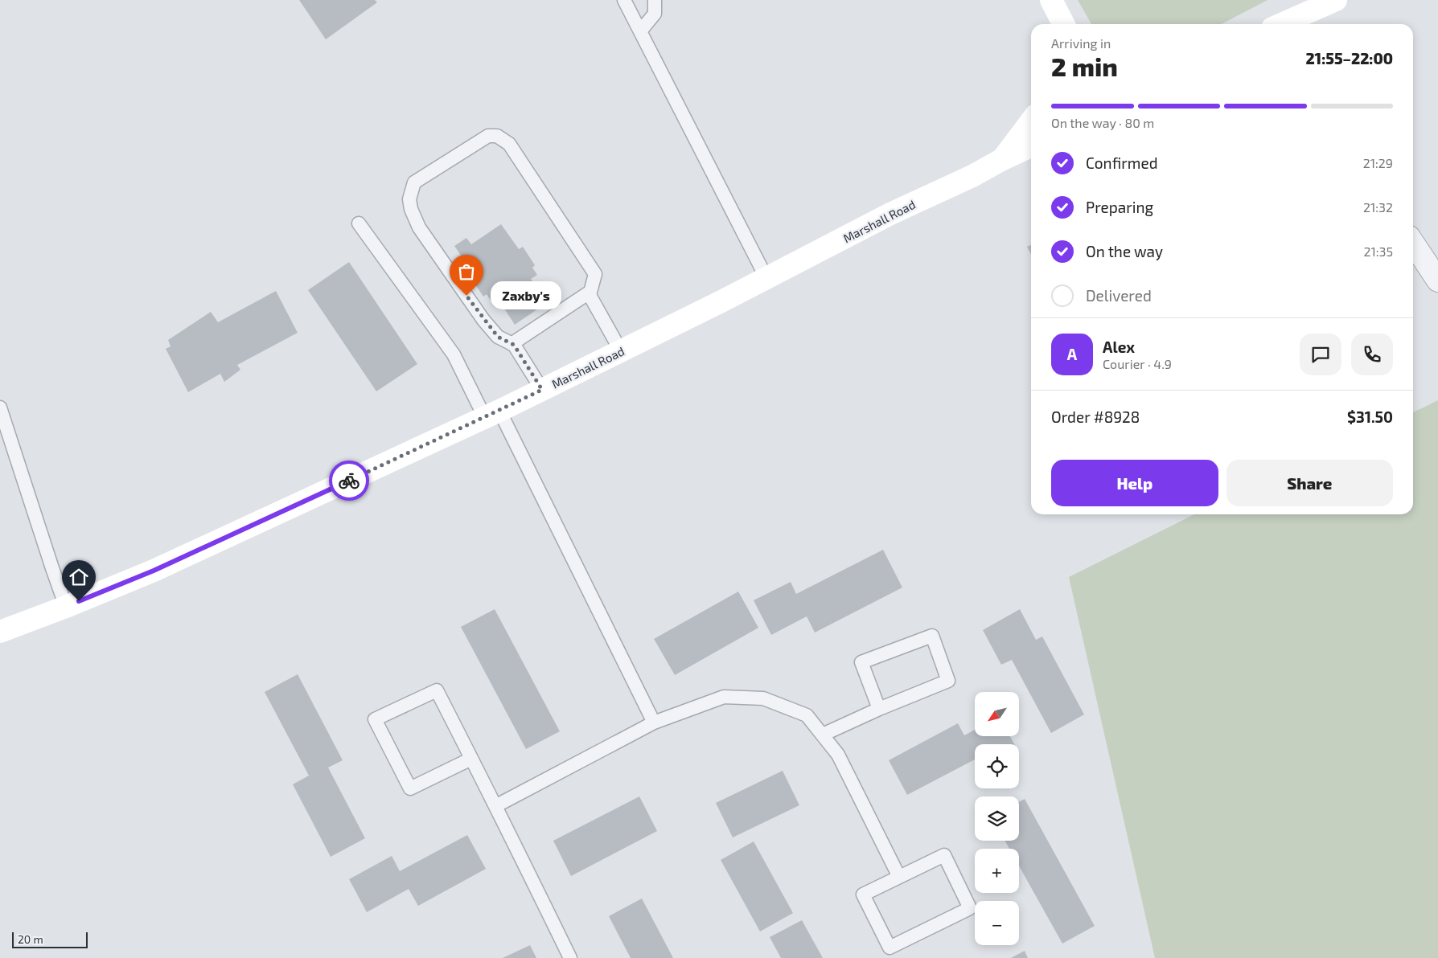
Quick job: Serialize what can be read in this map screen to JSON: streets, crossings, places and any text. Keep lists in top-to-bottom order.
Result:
{
  "streets": {
    "main road": ["Marshall Road"]
  },
  "places": ["Zaxby's"],
  "scale_bar": "20 m",
  "north": "bottom left",
  "page": {
    "heading": ["2 min", "Arriving in", "21:55–22:00"],
    "panel": [
      "Alex",
      "Courier · 4.9",
      "Order #8928",
      "$31.50"
    ],
    "bar": "On the way · 80 m",
    "list": [
      ["Confirmed", "21:29"],
      ["Preparing", "21:32"],
      ["On the way", "21:35"],
      "Delivered"
    ],
    "bubble": "Zaxby's",
    "round": "A",
    "buttons": ["Help", "Share"],
    "map_buttons": ["+", "−"],
    "scale": "20 m"
  }
}
